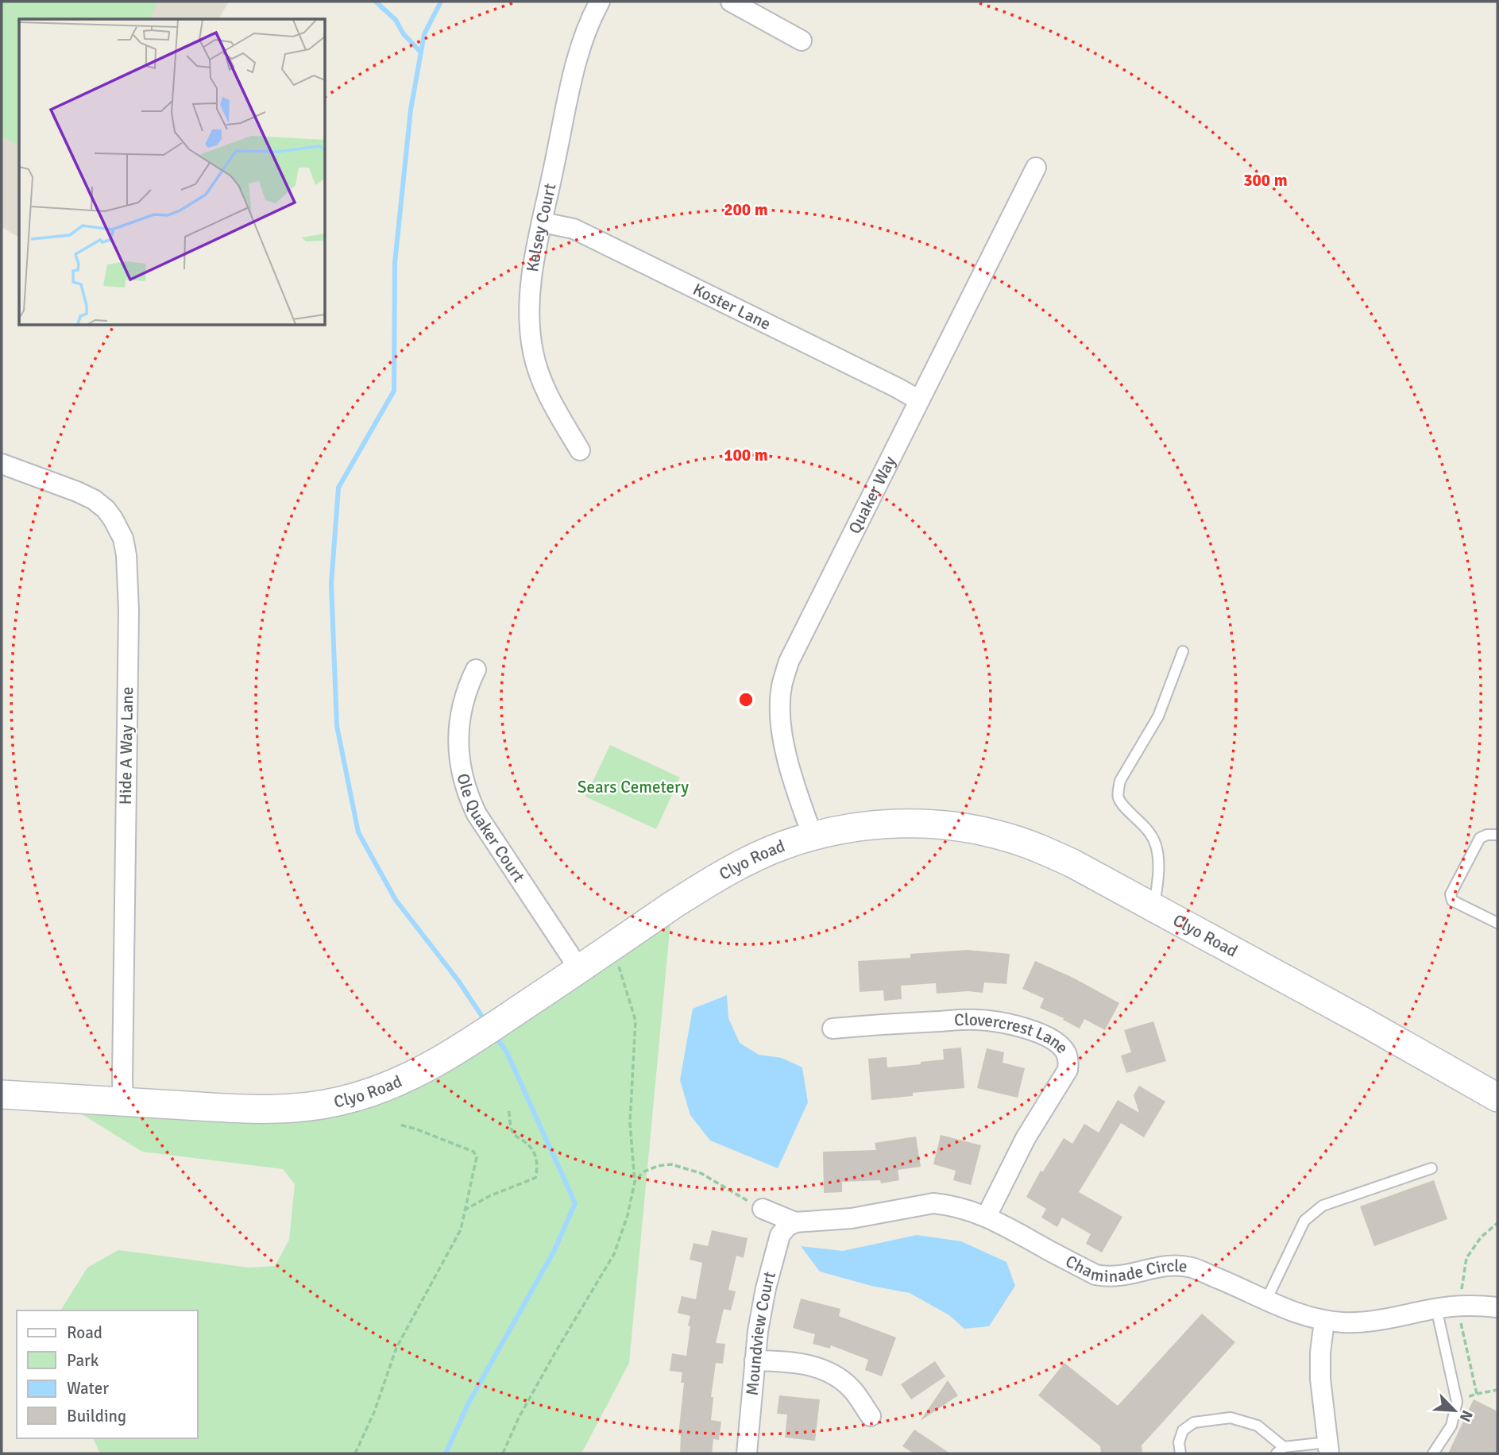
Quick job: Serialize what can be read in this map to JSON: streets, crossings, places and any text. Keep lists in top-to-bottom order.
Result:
{
  "streets": {
    "street": [
      "Kelsey Court",
      "Koster Lane",
      "Quaker Way",
      "Hide A Way Lane",
      "Ole Quaker Court",
      "Clyo Road",
      "Clovercrest Lane",
      "Chaminade Circle",
      "Moundview Court"
    ]
  },
  "crossings": [
    ["Kelsey Court", "Koster Lane"],
    ["Koster Lane", "Quaker Way"],
    ["Quaker Way", "Clyo Road"],
    ["Hide A Way Lane", "Clyo Road"],
    ["Ole Quaker Court", "Clyo Road"],
    ["Clovercrest Lane", "Chaminade Circle"],
    ["Chaminade Circle", "Moundview Court"]
  ],
  "parks": ["Sears Cemetery"],
  "legend": [
    "Road",
    "Park",
    "Water",
    "Building"
  ],
  "north": "bottom right",
  "rings": ["300 m", "200 m", "100 m"]
}
